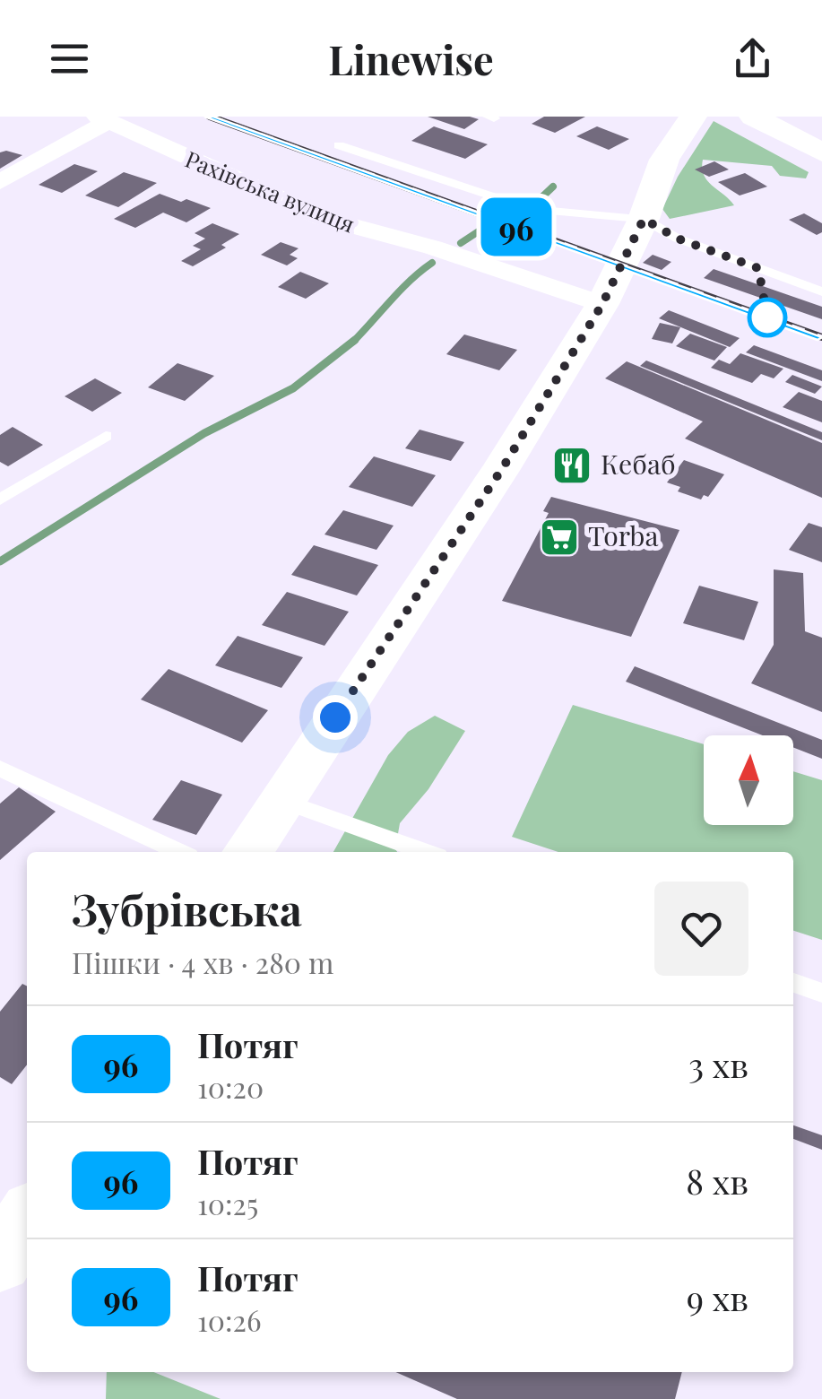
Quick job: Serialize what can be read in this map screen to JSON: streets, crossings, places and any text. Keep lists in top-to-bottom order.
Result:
{
  "streets": {
    "street": ["Рахівська вулиця"]
  },
  "places": {
    "restaurant": ["Кебаб"],
    "supermarket": ["Torba"]
  },
  "north": "top",
  "page": {
    "header": "Linewise",
    "on_map": "96",
    "heading": ["Зубрівська", "Пішки · 4 хв · 280 m"],
    "list": [
      {
        "mark": "96",
        "name": "Потяг",
        "note": "10:20",
        "value": "3 хв"
      },
      {
        "mark": "96",
        "name": "Потяг",
        "note": "10:25",
        "value": "8 хв"
      },
      {
        "mark": "96",
        "name": "Потяг",
        "note": "10:26",
        "value": "9 хв"
      }
    ]
  }
}
